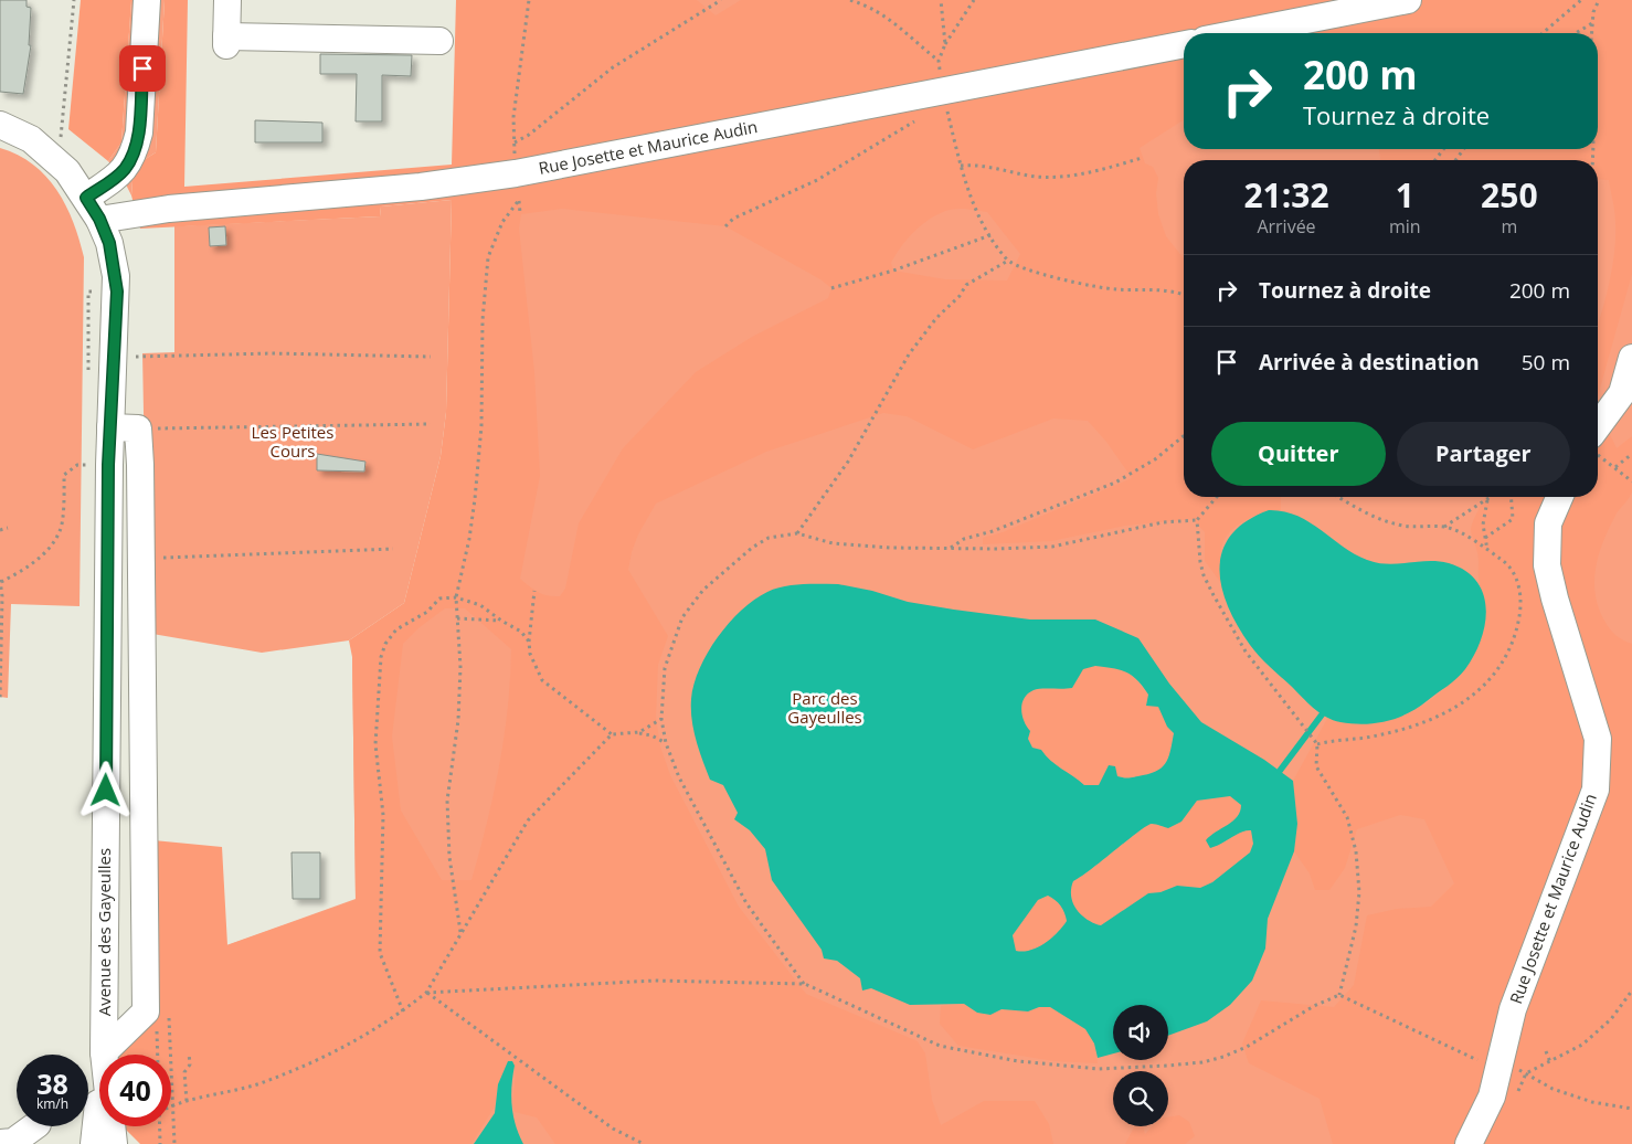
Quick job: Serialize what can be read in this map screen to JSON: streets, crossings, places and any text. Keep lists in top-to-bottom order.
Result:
{
  "streets": {
    "street": ["Rue Josette et Maurice Audin", "Avenue des Gayeulles"]
  },
  "crossings": [
    ["Rue Josette et Maurice Audin", "Avenue des Gayeulles"]
  ],
  "parks": ["Les Petites Cours", "Parc des Gayeulles"],
  "page": {
    "turn": ["200 m", "Tournez à droite"],
    "eta": [
      "21:32",
      "Arrivée",
      "1",
      "min",
      "250",
      "m"
    ],
    "list": [
      {
        "name": "Tournez à droite",
        "value": "200 m"
      },
      {
        "name": "Arrivée à destination",
        "value": "50 m"
      }
    ],
    "buttons": ["Quitter", "Partager"],
    "speed": "38 km/h",
    "limit": "40"
  }
}
